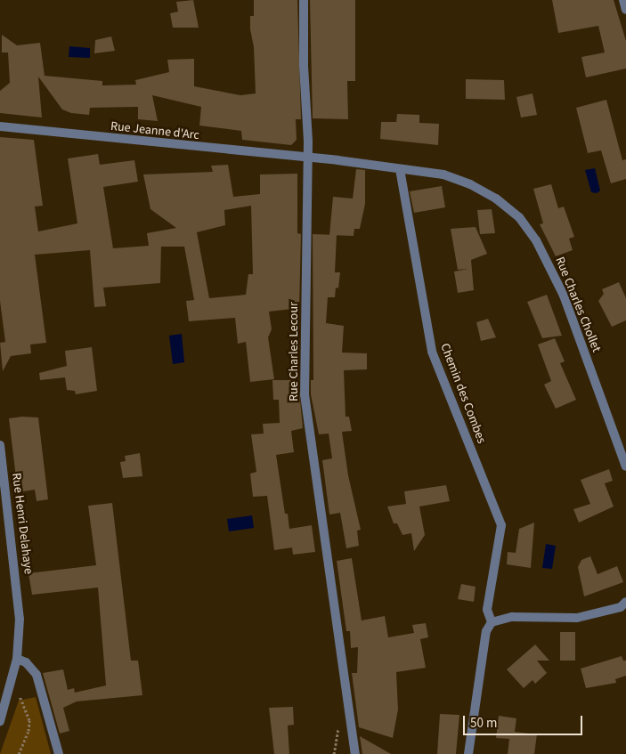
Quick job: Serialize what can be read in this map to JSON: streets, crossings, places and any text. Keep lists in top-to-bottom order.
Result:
{
  "streets": {
    "street": [
      "Rue Jeanne d'Arc",
      "Rue Charles Chollet",
      "Rue Charles Lecour",
      "Chemin des Combes",
      "Rue Henri Delahaye"
    ]
  },
  "crossings": [
    ["Rue Jeanne d'Arc", "Rue Charles Chollet"],
    ["Rue Jeanne d'Arc", "Rue Charles Lecour"],
    ["Rue Charles Chollet", "Rue Charles Lecour"],
    ["Rue Charles Chollet", "Chemin des Combes"]
  ],
  "scale_bar": "50 m"
}
